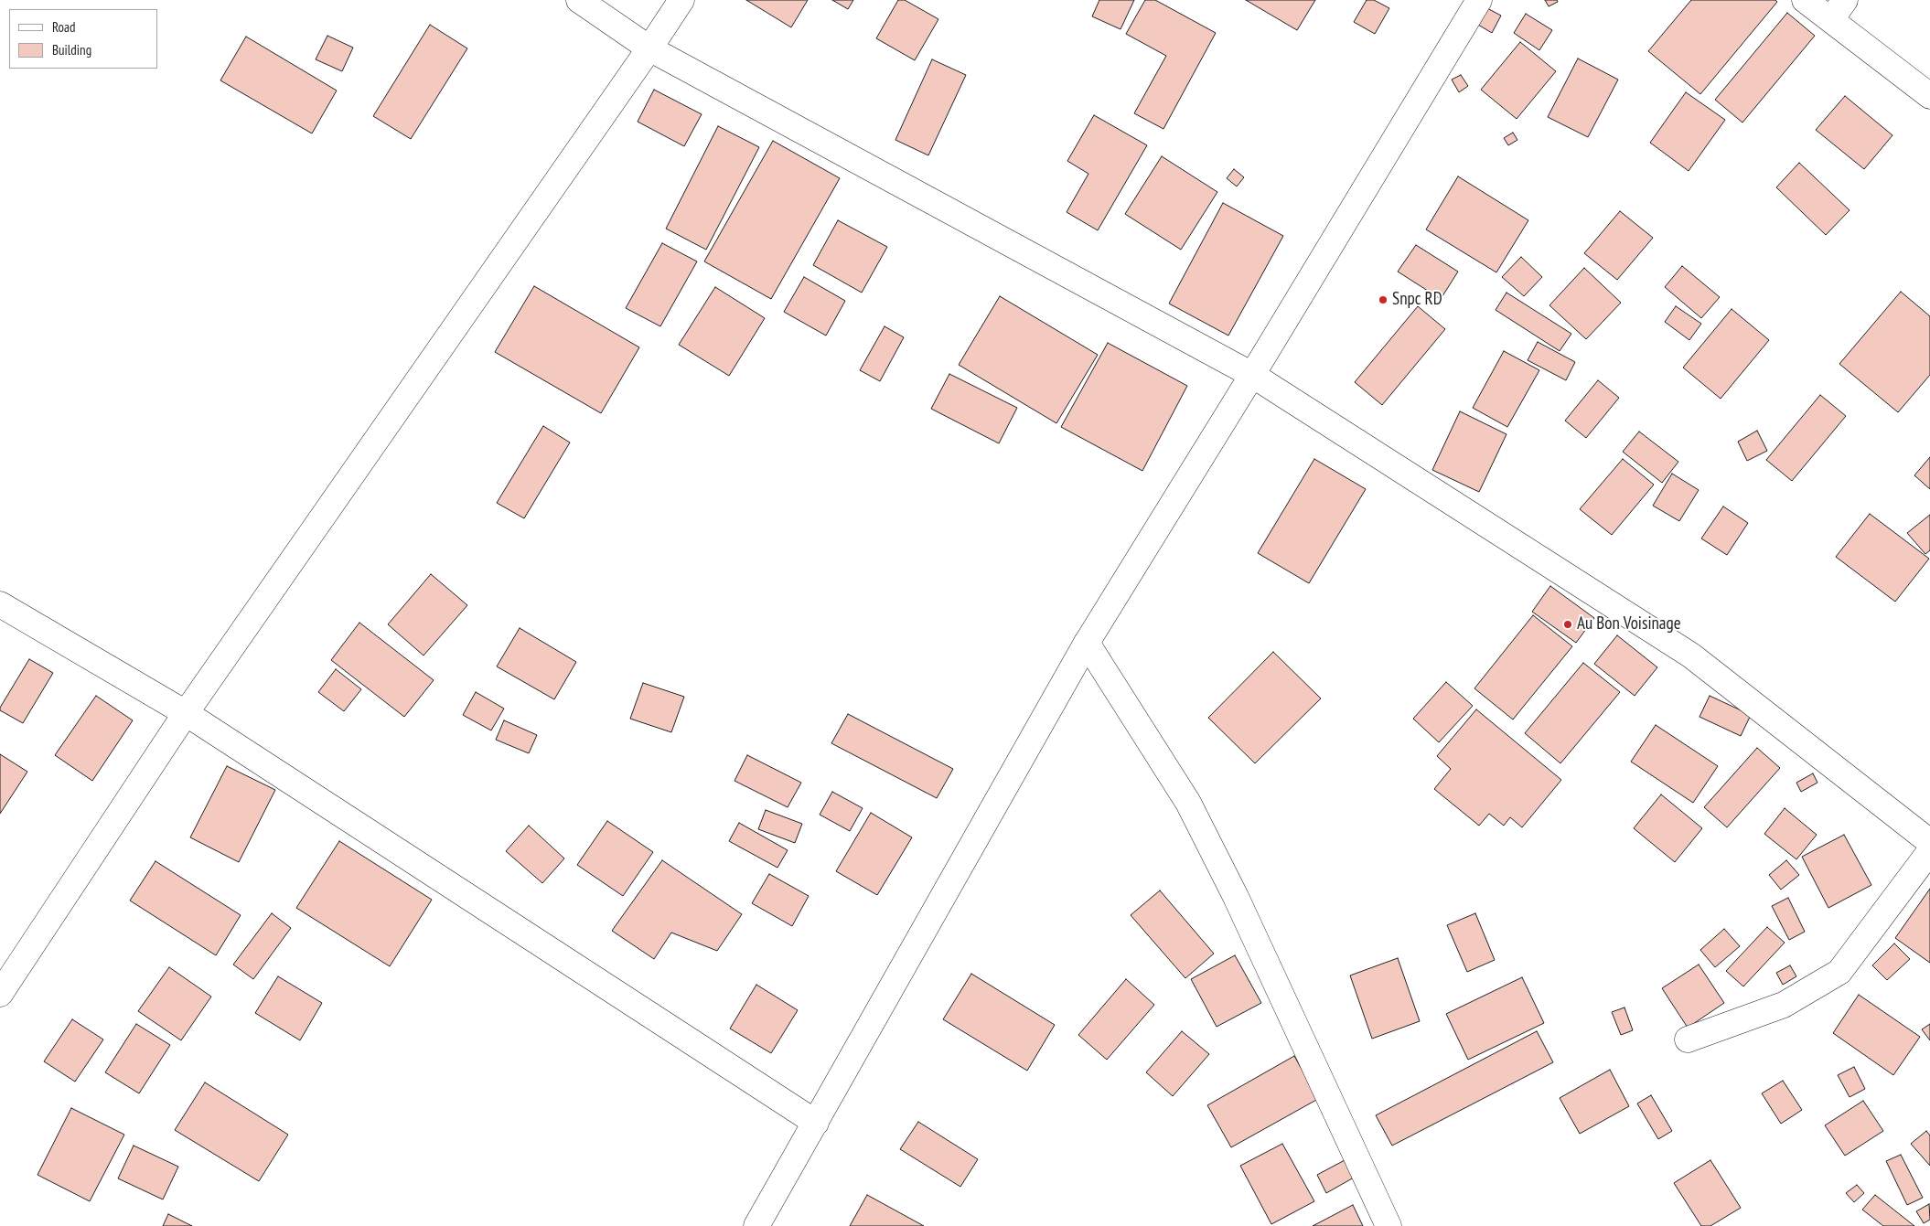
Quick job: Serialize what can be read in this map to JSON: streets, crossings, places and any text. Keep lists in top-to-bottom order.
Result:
{
  "places": ["Snpc RD", "Au Bon Voisinage"],
  "legend": ["Road", "Building"]
}
